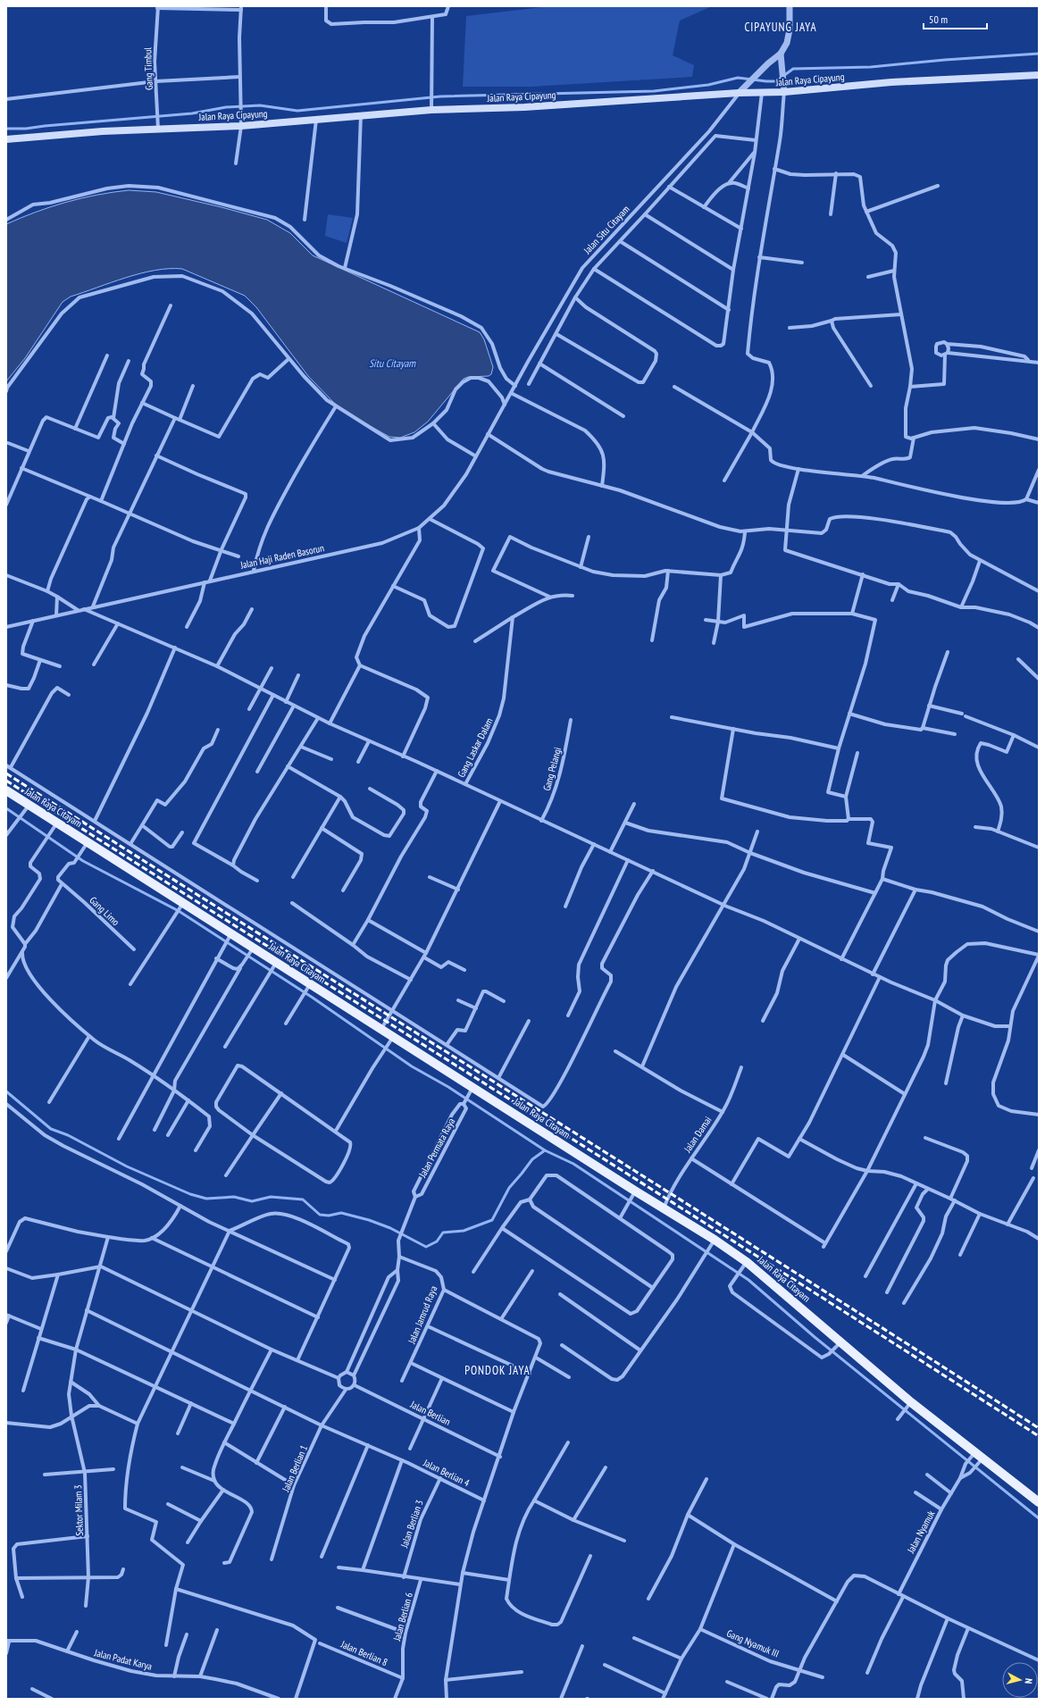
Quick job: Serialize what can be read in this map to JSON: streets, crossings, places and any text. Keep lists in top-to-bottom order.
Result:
{
  "streets": {
    "main road": ["Jalan Raya Cipayung", "Jalan Raya Citayam"],
    "street": [
      "Gang Timbul",
      "Jalan Situ Citayam",
      "Jalan Haji Raden Basorun",
      "Gang Laskar Dalam",
      "Gang Pelangi",
      "Gang Limo",
      "Jalan Damai",
      "Jalan Permata Raya",
      "Jalan Jamrud Raya",
      "Jalan Berlian",
      "Jalan Berlian 1",
      "Jalan Berlian 4",
      "Sektor Milam 3",
      "Jalan Berlian 3",
      "Jalan Nyamuk",
      "Jalan Berlian 6",
      "Gang Nyamuk III",
      "Jalan Berlian 8",
      "Jalan Padat Karya"
    ]
  },
  "crossings": [
    ["Gang Timbul", "Jalan Raya Cipayung"],
    ["Jalan Raya Cipayung", "Jalan Situ Citayam"],
    ["Jalan Situ Citayam", "Jalan Haji Raden Basorun"],
    ["Jalan Raya Citayam", "Jalan Damai"],
    ["Jalan Raya Citayam", "Jalan Permata Raya"],
    ["Jalan Raya Citayam", "Jalan Nyamuk"],
    ["Jalan Permata Raya", "Jalan Jamrud Raya"],
    ["Jalan Permata Raya", "Jalan Berlian"],
    ["Jalan Permata Raya", "Jalan Berlian 1"],
    ["Jalan Berlian", "Jalan Berlian 1"],
    ["Jalan Berlian 1", "Jalan Berlian 4"],
    ["Jalan Berlian 4", "Sektor Milam 3"],
    ["Jalan Berlian 4", "Jalan Berlian 3"],
    ["Jalan Berlian 6", "Jalan Berlian 8"]
  ],
  "districts": ["CIPAYUNG JAYA", "PONDOK JAYA"],
  "water": ["Situ Citayam"],
  "scale_bar": "50 m",
  "north": "right"
}
